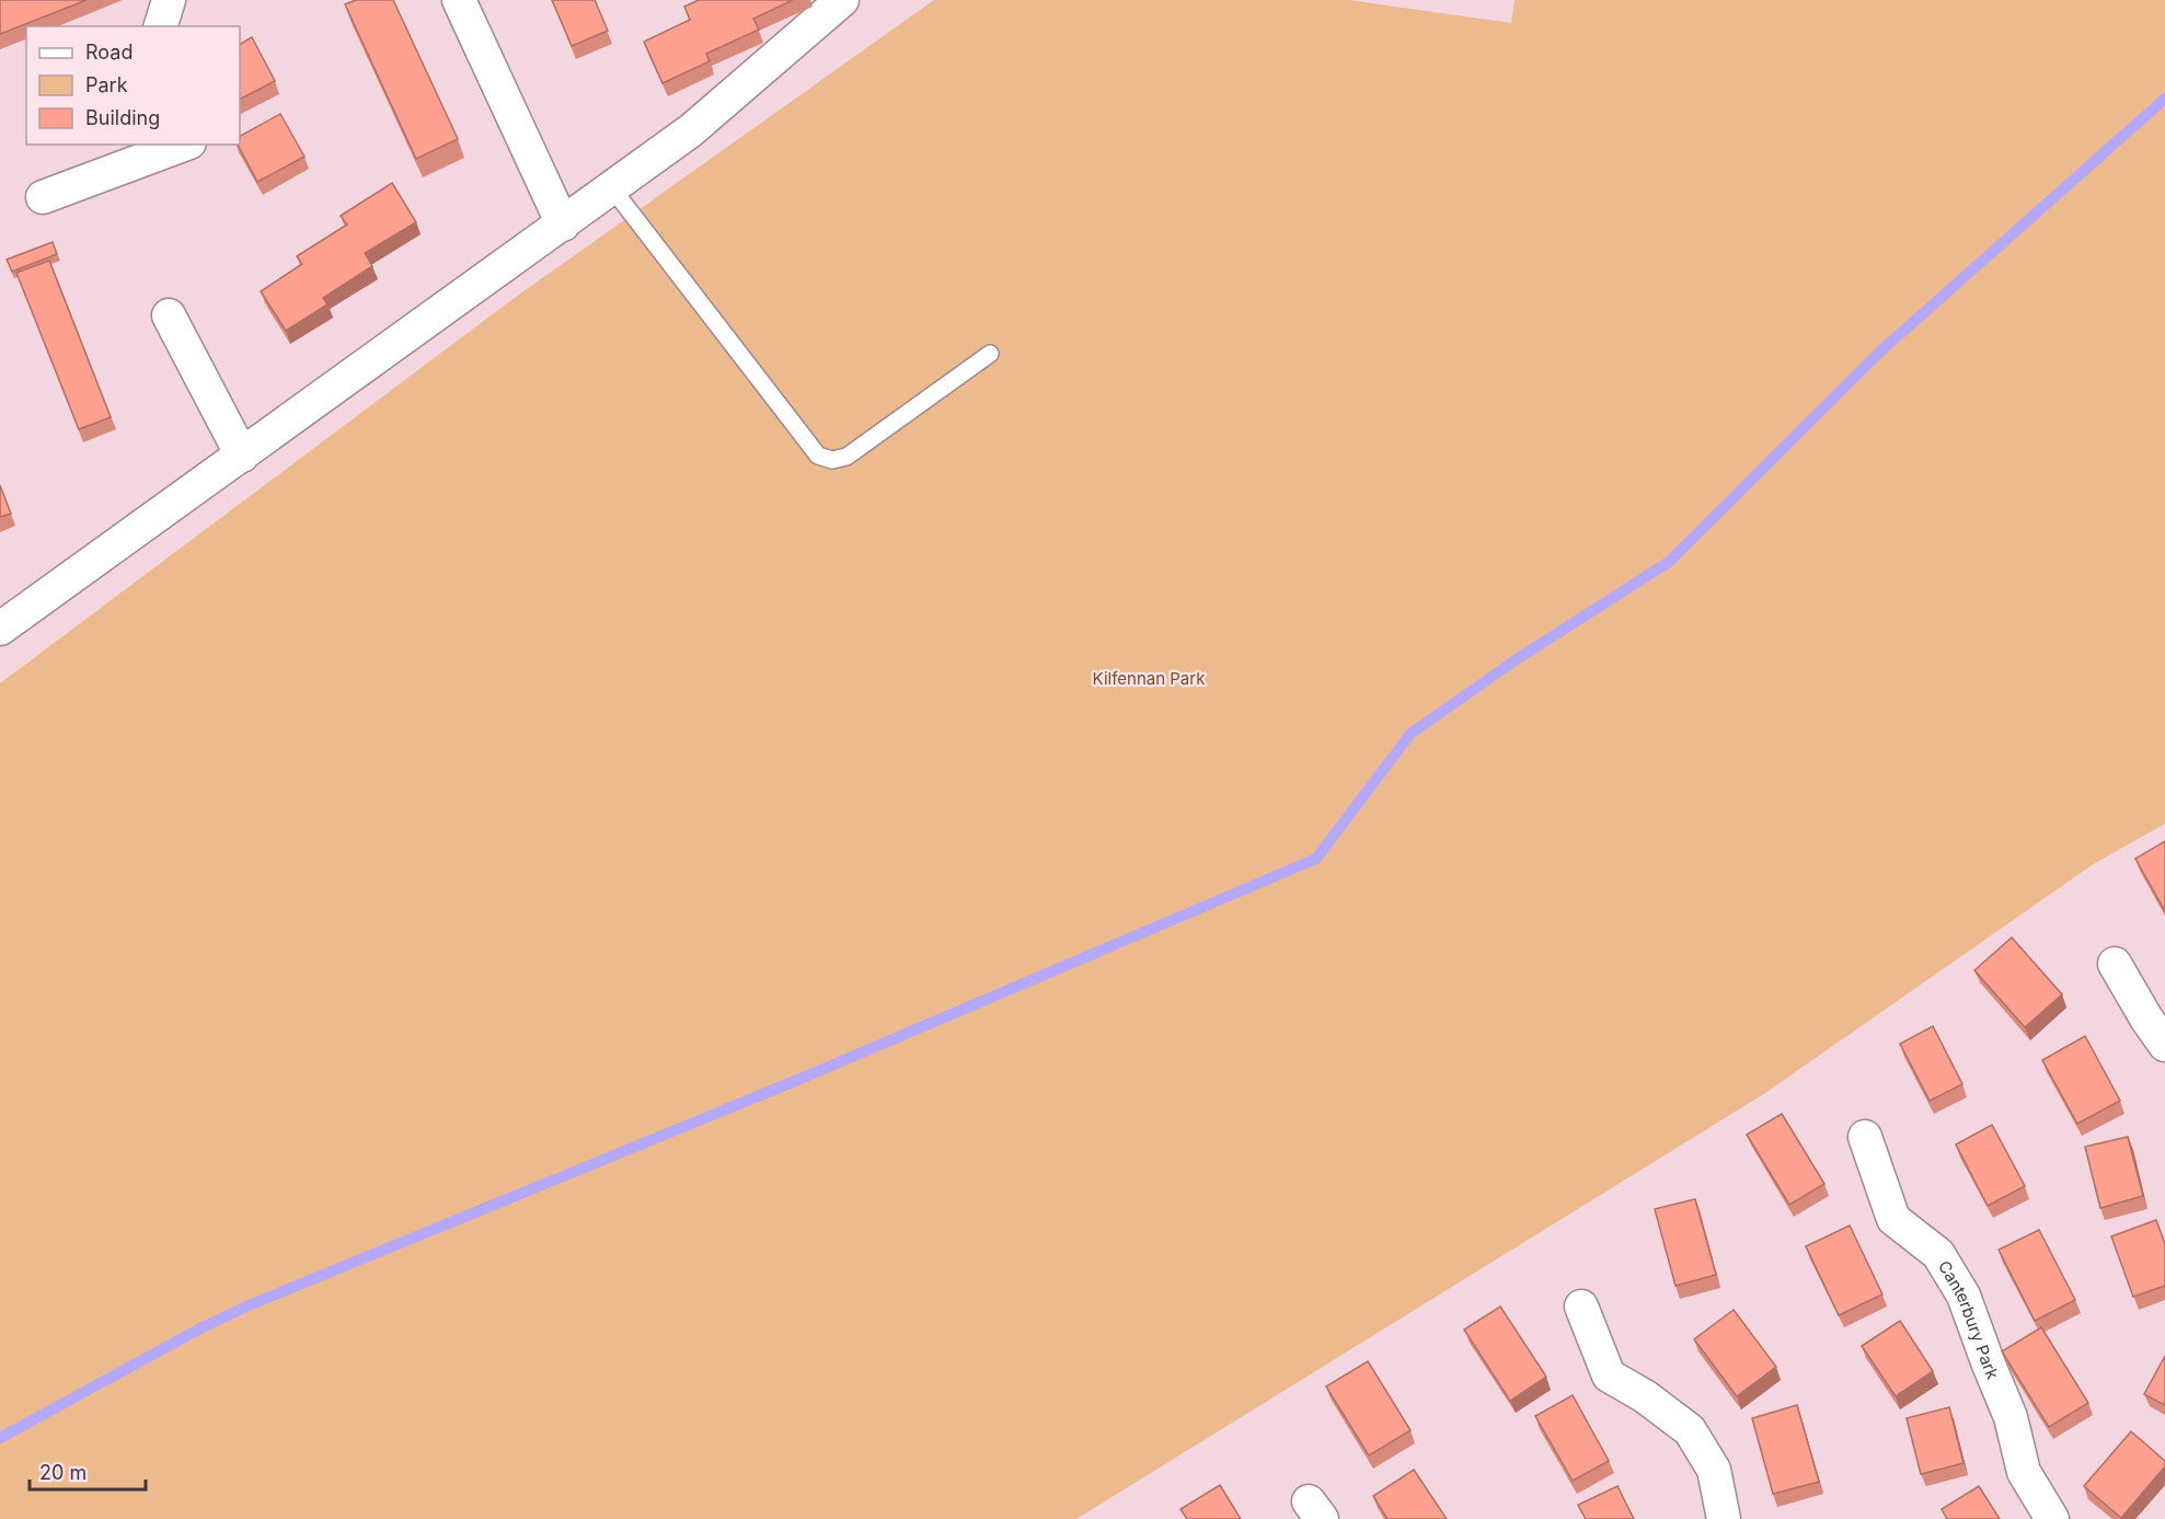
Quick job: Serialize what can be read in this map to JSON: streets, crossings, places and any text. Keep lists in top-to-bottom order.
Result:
{
  "streets": {
    "street": ["Canterbury Park"]
  },
  "parks": ["Kilfennan Park"],
  "legend": ["Road", "Park", "Building"],
  "scale_bar": "20 m"
}
